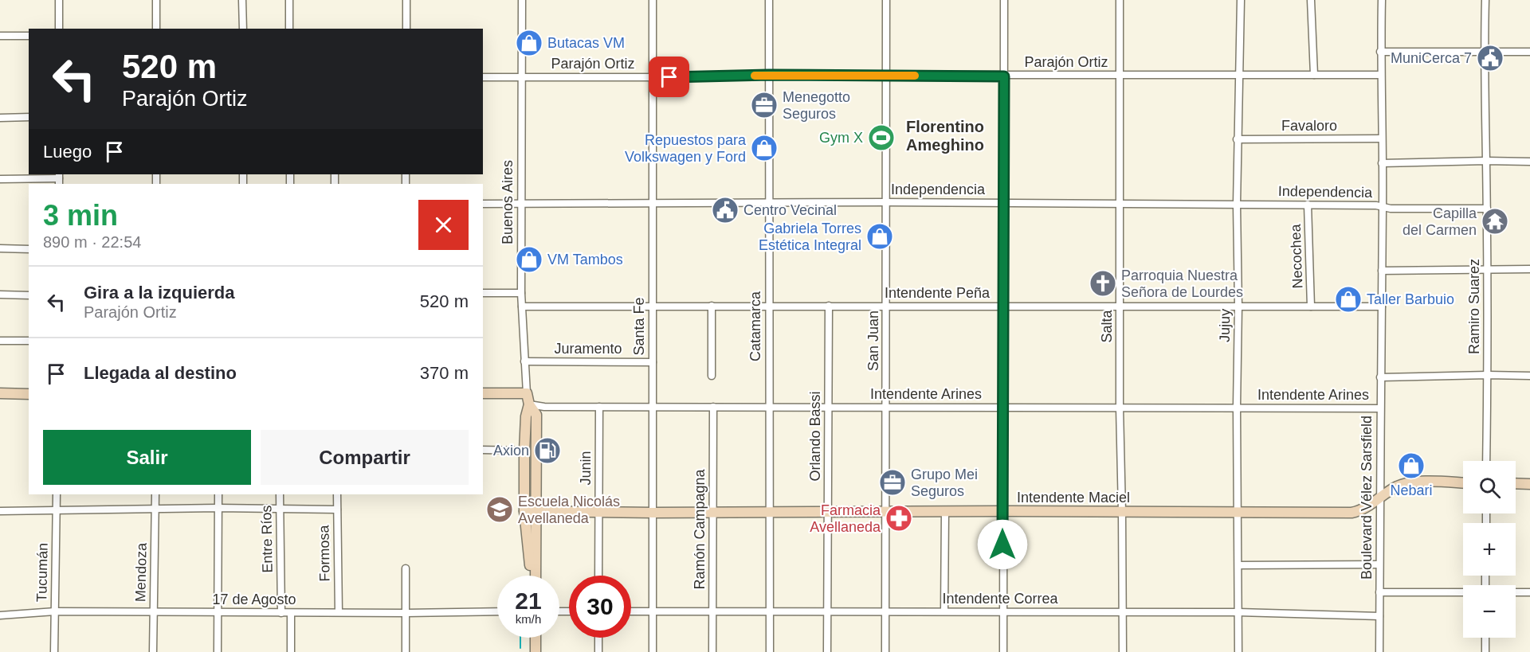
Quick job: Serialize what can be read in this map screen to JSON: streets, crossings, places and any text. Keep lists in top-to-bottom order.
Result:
{
  "streets": {
    "main road": ["Buenos Aires", "Intendente Maciel"],
    "street": [
      "Parajón Ortiz",
      "Favaloro",
      "Independencia",
      "Necochea",
      "Intendente Peña",
      "Ramiro Suarez",
      "Jujuy",
      "Santa Fe",
      "Catamarca",
      "Salta",
      "San Juan",
      "Juramento",
      "Intendente Arines",
      "Orlando Bassi",
      "Junin",
      "Boulevard Vélez Sarsfield",
      "Ramón Campagna",
      "Entre Ríos",
      "Formosa",
      "Tucumán",
      "Mendoza",
      "Intendente Correa",
      "17 de Agosto"
    ]
  },
  "crossings": [
    ["Parajón Ortiz", "Buenos Aires"],
    ["Parajón Ortiz", "Jujuy"],
    ["Parajón Ortiz", "Santa Fe"],
    ["Parajón Ortiz", "Catamarca"],
    ["Parajón Ortiz", "Salta"],
    ["Parajón Ortiz", "San Juan"],
    ["Parajón Ortiz", "Boulevard Vélez Sarsfield"],
    ["Favaloro", "Jujuy"],
    ["Favaloro", "Boulevard Vélez Sarsfield"],
    ["Independencia", "Buenos Aires"],
    ["Independencia", "Necochea"],
    ["Independencia", "Ramiro Suarez"],
    ["Independencia", "Jujuy"],
    ["Independencia", "Santa Fe"],
    ["Independencia", "Catamarca"],
    ["Independencia", "Salta"],
    ["Independencia", "San Juan"],
    ["Independencia", "Boulevard Vélez Sarsfield"],
    ["Buenos Aires", "Intendente Peña"],
    ["Buenos Aires", "Juramento"],
    ["Buenos Aires", "Intendente Arines"],
    ["Buenos Aires", "Intendente Maciel"],
    ["Necochea", "Intendente Peña"],
    ["Intendente Peña", "Jujuy"],
    ["Intendente Peña", "Santa Fe"],
    ["Intendente Peña", "Catamarca"],
    ["Intendente Peña", "Salta"],
    ["Intendente Peña", "San Juan"],
    ["Intendente Peña", "Orlando Bassi"],
    ["Intendente Peña", "Boulevard Vélez Sarsfield"],
    ["Ramiro Suarez", "Intendente Arines"],
    ["Jujuy", "Intendente Arines"],
    ["Jujuy", "Intendente Maciel"],
    ["Jujuy", "Intendente Correa"],
    ["Santa Fe", "Juramento"],
    ["Santa Fe", "Intendente Arines"],
    ["Santa Fe", "Intendente Maciel"],
    ["Santa Fe", "Intendente Correa"],
    ["Catamarca", "Intendente Arines"],
    ["Catamarca", "Intendente Maciel"],
    ["Catamarca", "Intendente Correa"],
    ["Salta", "Intendente Arines"],
    ["Salta", "Intendente Maciel"],
    ["Salta", "Intendente Correa"],
    ["San Juan", "Intendente Arines"],
    ["San Juan", "Intendente Maciel"],
    ["San Juan", "Intendente Correa"],
    ["Intendente Arines", "Orlando Bassi"],
    ["Intendente Arines", "Junin"],
    ["Intendente Arines", "Boulevard Vélez Sarsfield"],
    ["Intendente Arines", "Ramón Campagna"],
    ["Orlando Bassi", "Intendente Maciel"],
    ["Orlando Bassi", "Intendente Correa"],
    ["Junin", "Intendente Maciel"],
    ["Intendente Maciel", "Boulevard Vélez Sarsfield"],
    ["Intendente Maciel", "Ramón Campagna"],
    ["Boulevard Vélez Sarsfield", "Intendente Correa"],
    ["Ramón Campagna", "Intendente Correa"],
    ["Entre Ríos", "17 de Agosto"],
    ["Formosa", "17 de Agosto"],
    ["Tucumán", "17 de Agosto"],
    ["Mendoza", "17 de Agosto"]
  ],
  "districts": ["Florentino Ameghino"],
  "places": {
    "shop": [
      "Butacas VM",
      "Repuestos para Volkswagen y Ford",
      "Gabriela Torres Estética Integral",
      "VM Tambos",
      "Taller Barbuio",
      "Nebari"
    ],
    "public building": ["MuniCerca 7", "Centro Vecinal"],
    "office": ["Menegotto Seguros", "Grupo Mei Seguros"],
    "sports": ["Gym X"],
    "temple": ["Capilla del Carmen"],
    "church": ["Parroquia Nuestra Señora de Lourdes"],
    "fuel station": ["Axion"],
    "school or university": ["Escuela Nicolás Avellaneda"],
    "pharmacy": ["Farmacia Avellaneda"]
  },
  "page": {
    "turn": ["520 m", "Parajón Ortiz"],
    "then": "Luego",
    "heading": ["3 min", "890 m · 22:54"],
    "list": [
      {
        "name": "Gira a la izquierda",
        "note": "Parajón Ortiz",
        "value": "520 m"
      },
      {
        "name": "Llegada al destino",
        "value": "370 m"
      }
    ],
    "buttons": ["Salir", "Compartir"],
    "map_buttons": ["+", "−"],
    "speed": "21 km/h",
    "limit": "30"
  }
}
